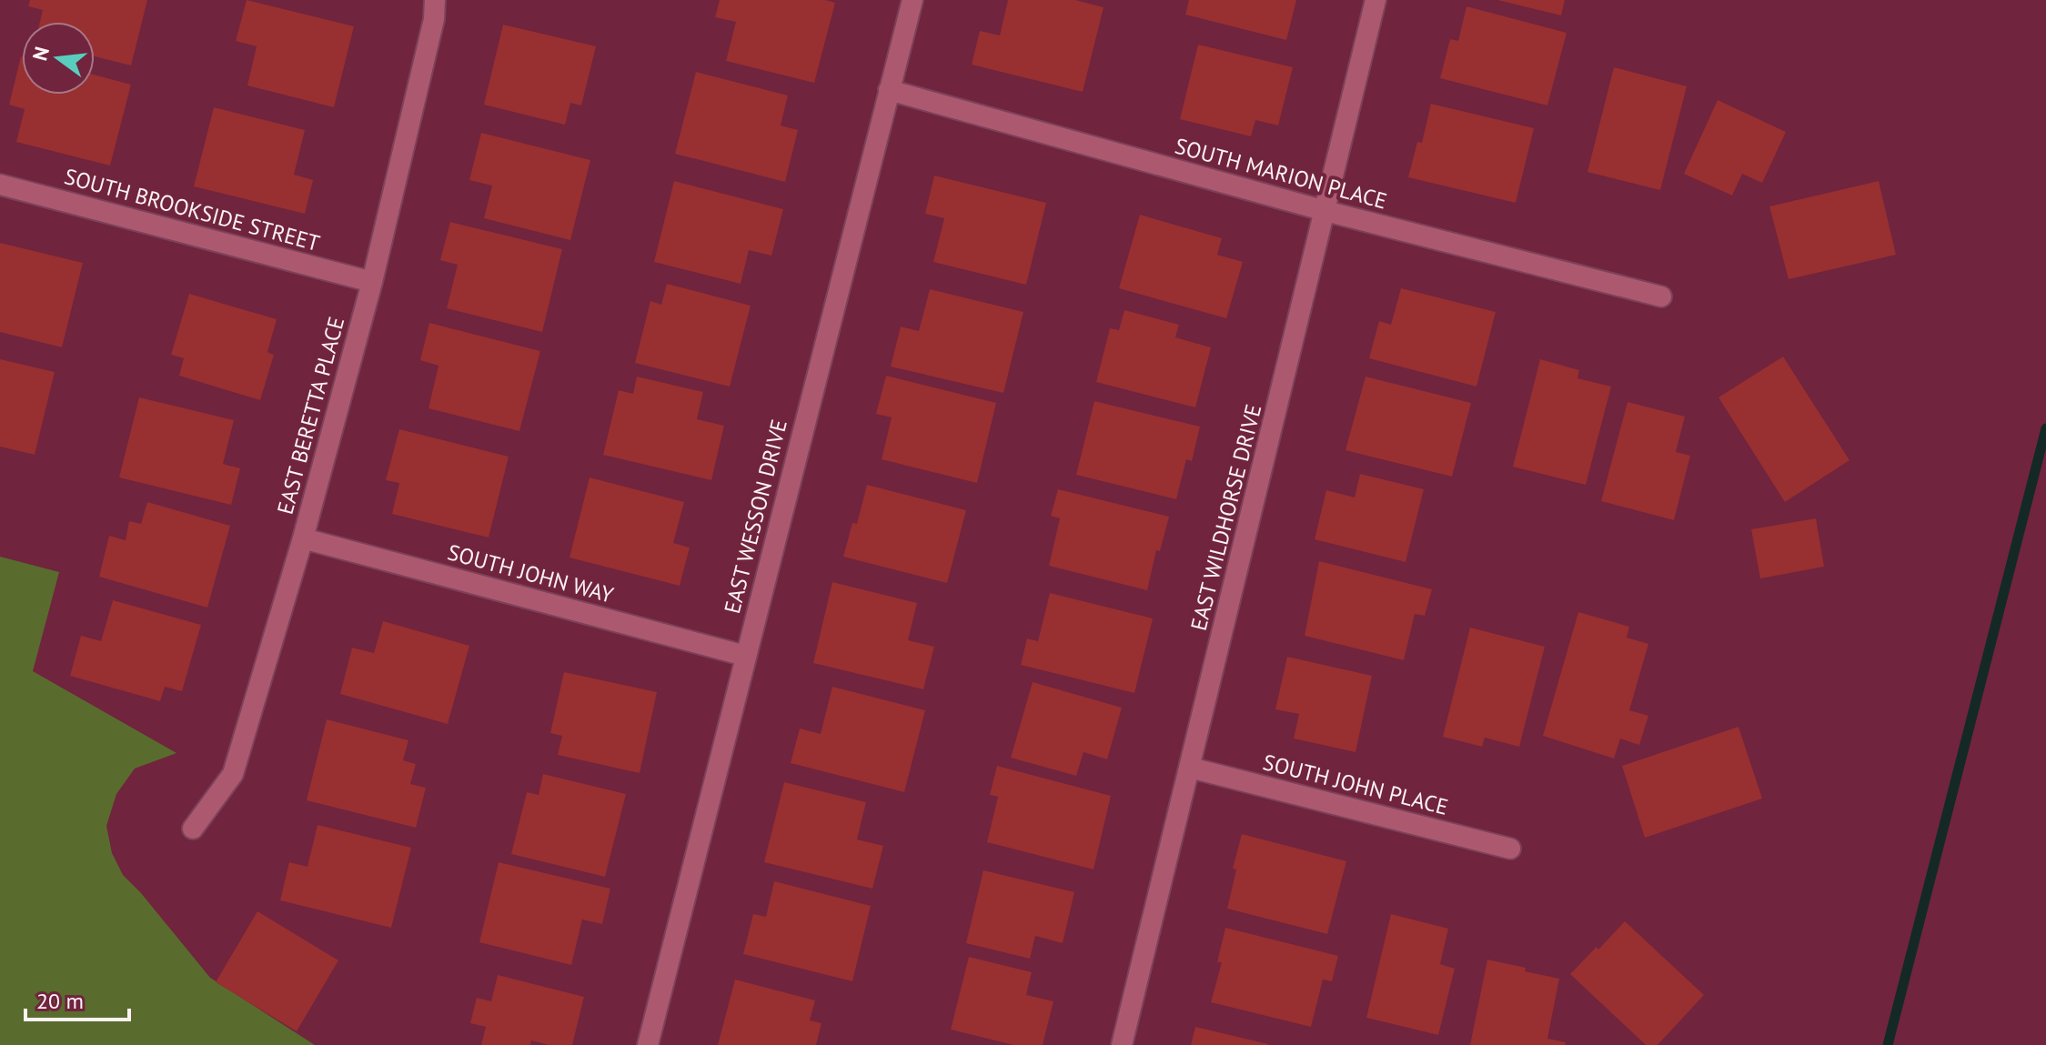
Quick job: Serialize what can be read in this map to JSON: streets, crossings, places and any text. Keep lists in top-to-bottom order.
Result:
{
  "streets": {
    "street": [
      "SOUTH MARION PLACE",
      "SOUTH BROOKSIDE STREET",
      "EAST BERETTA PLACE",
      "EAST WESSON DRIVE",
      "EAST WILDHORSE DRIVE",
      "SOUTH JOHN WAY",
      "SOUTH JOHN PLACE"
    ]
  },
  "crossings": [
    ["SOUTH MARION PLACE", "EAST WESSON DRIVE"],
    ["SOUTH MARION PLACE", "EAST WILDHORSE DRIVE"],
    ["SOUTH BROOKSIDE STREET", "EAST BERETTA PLACE"],
    ["EAST BERETTA PLACE", "SOUTH JOHN WAY"],
    ["EAST WESSON DRIVE", "SOUTH JOHN WAY"],
    ["EAST WILDHORSE DRIVE", "SOUTH JOHN PLACE"]
  ],
  "scale_bar": "20 m",
  "north": "left"
}
